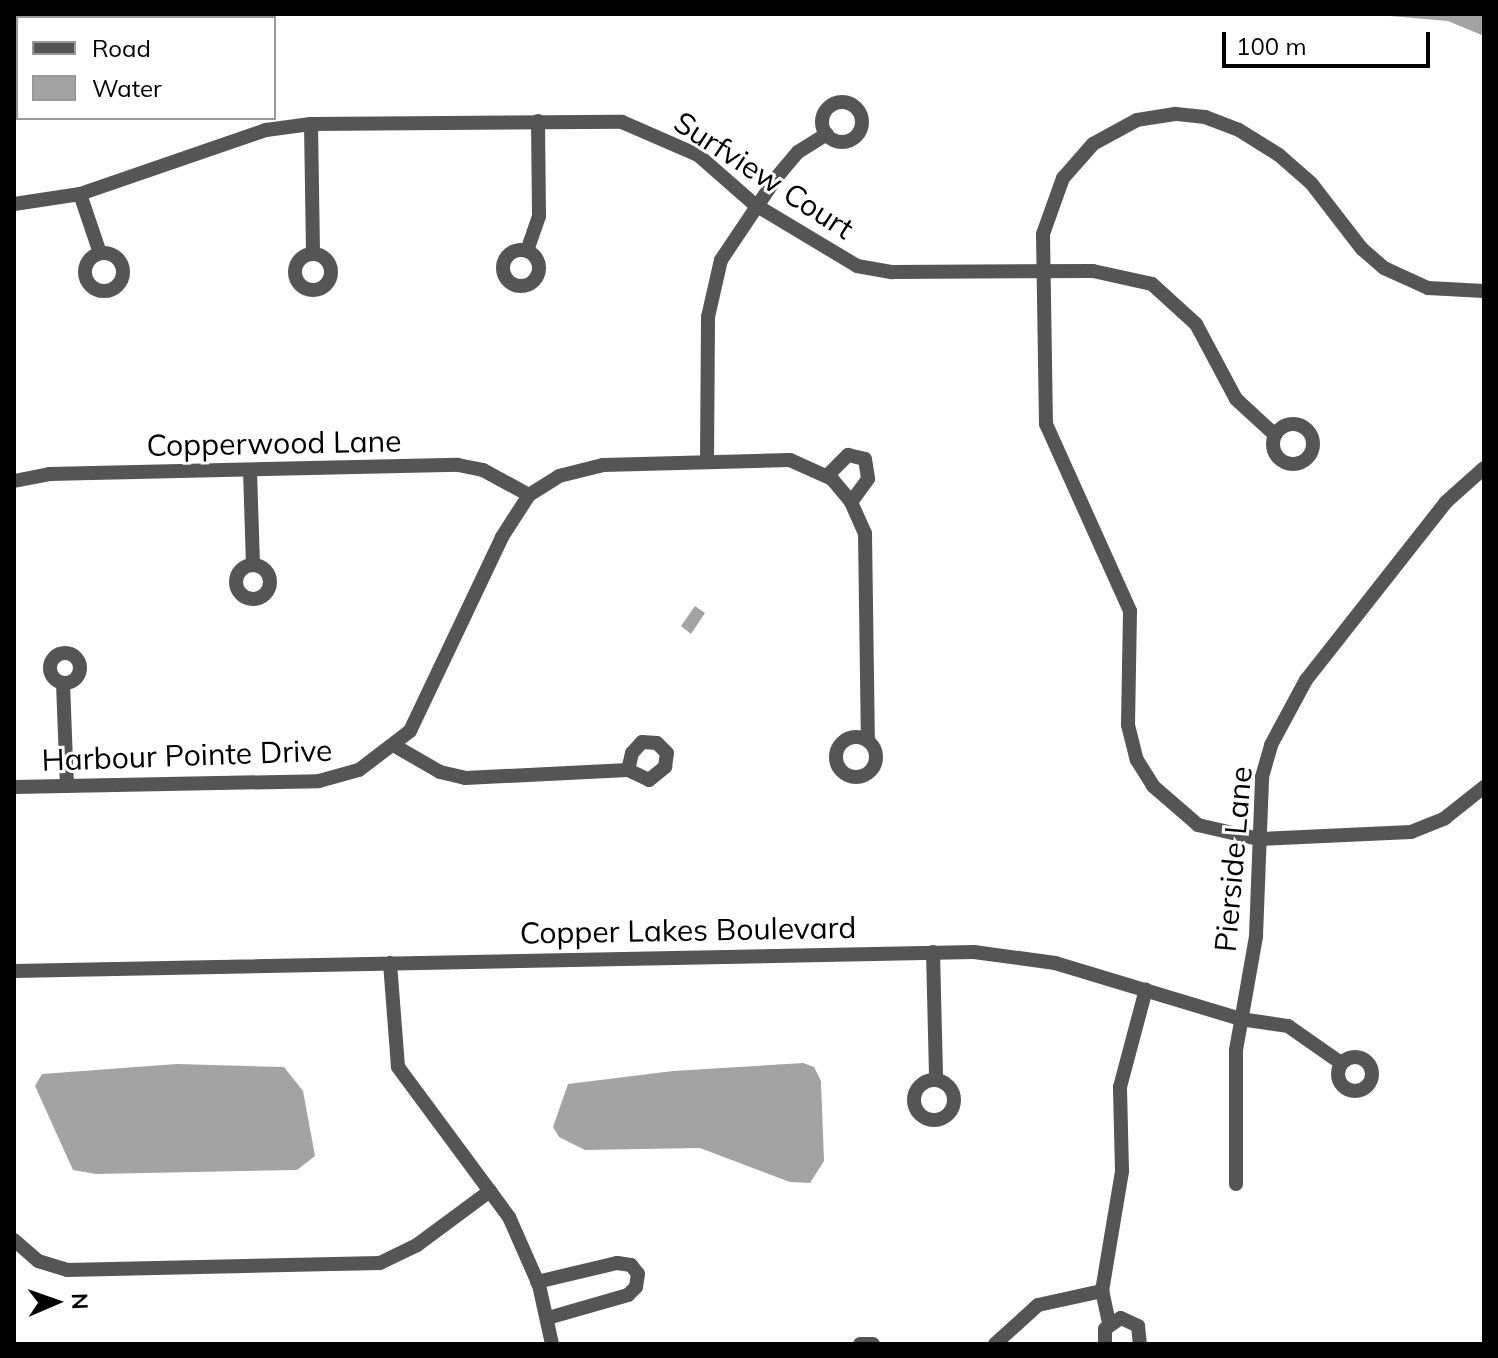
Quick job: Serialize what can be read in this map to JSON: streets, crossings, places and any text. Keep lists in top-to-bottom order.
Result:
{
  "streets": {
    "street": [
      "Surfview Court",
      "Copperwood Lane",
      "Harbour Pointe Drive",
      "Pierside Lane",
      "Copper Lakes Boulevard"
    ]
  },
  "crossings": [
    ["Copperwood Lane", "Harbour Pointe Drive"],
    ["Pierside Lane", "Copper Lakes Boulevard"]
  ],
  "legend": ["Road", "Water"],
  "scale_bar": "100 m",
  "north": "right"
}
